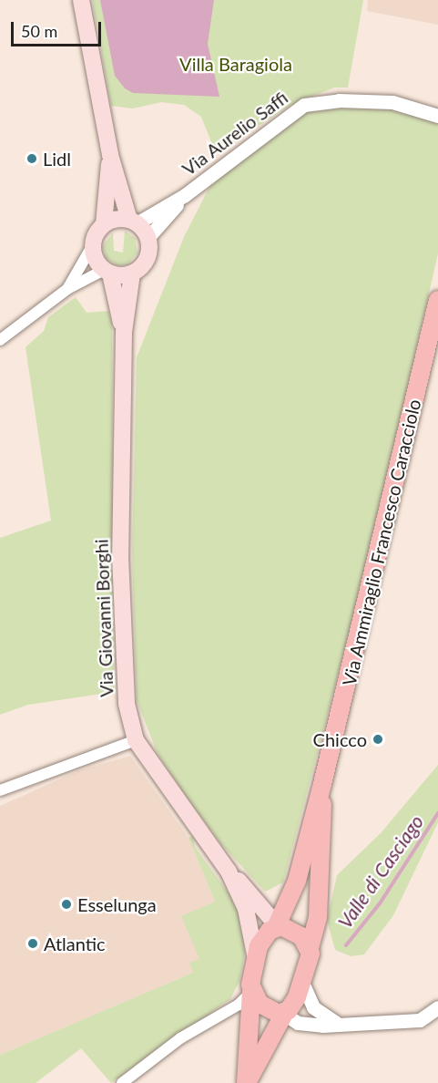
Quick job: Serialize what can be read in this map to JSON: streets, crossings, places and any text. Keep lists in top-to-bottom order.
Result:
{
  "streets": {
    "main road": ["Via Ammiraglio Francesco Caracciolo", "Via Giovanni Borghi"],
    "street": ["Via Aurelio Saffi"]
  },
  "crossings": [
    ["Via Aurelio Saffi", "Via Giovanni Borghi"],
    ["Via Ammiraglio Francesco Caracciolo", "Via Giovanni Borghi"]
  ],
  "water": ["Valle di Casciago"],
  "parks": ["Villa Baragiola"],
  "places": [
    "Lidl",
    "Chicco",
    "Esselunga",
    "Atlantic"
  ],
  "scale_bar": "50 m"
}
